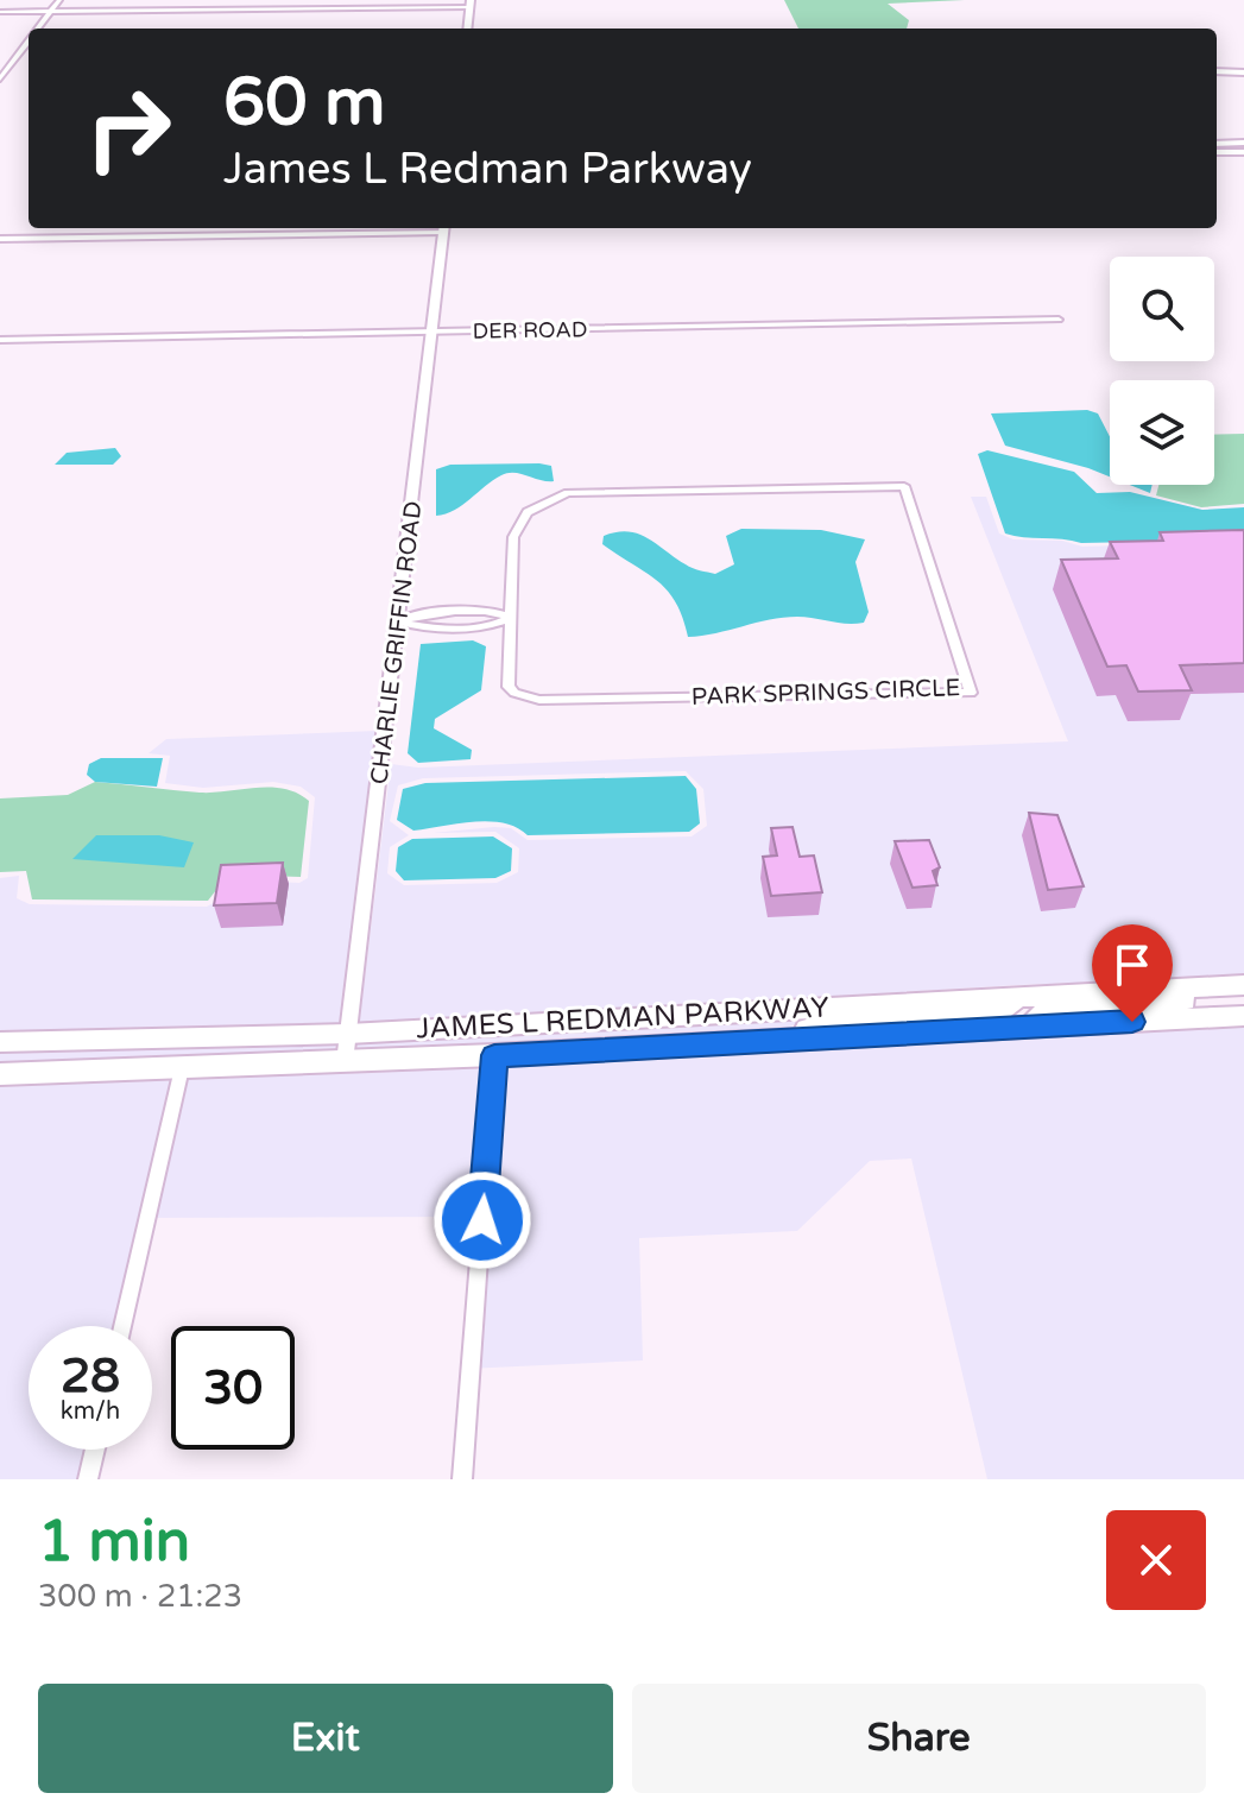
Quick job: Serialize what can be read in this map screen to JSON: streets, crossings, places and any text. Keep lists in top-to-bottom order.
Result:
{
  "streets": {
    "main road": ["JAMES L REDMAN PARKWAY"],
    "street": ["DER ROAD", "CHARLIE GRIFFIN ROAD", "PARK SPRINGS CIRCLE"]
  },
  "crossings": [
    ["DER ROAD", "CHARLIE GRIFFIN ROAD"],
    ["CHARLIE GRIFFIN ROAD", "JAMES L REDMAN PARKWAY"]
  ],
  "page": {
    "turn": ["60 m", "James L Redman Parkway"],
    "speed": "28 km/h",
    "limit": "30",
    "heading": ["1 min", "300 m · 21:23"],
    "buttons": ["Exit", "Share"]
  }
}
